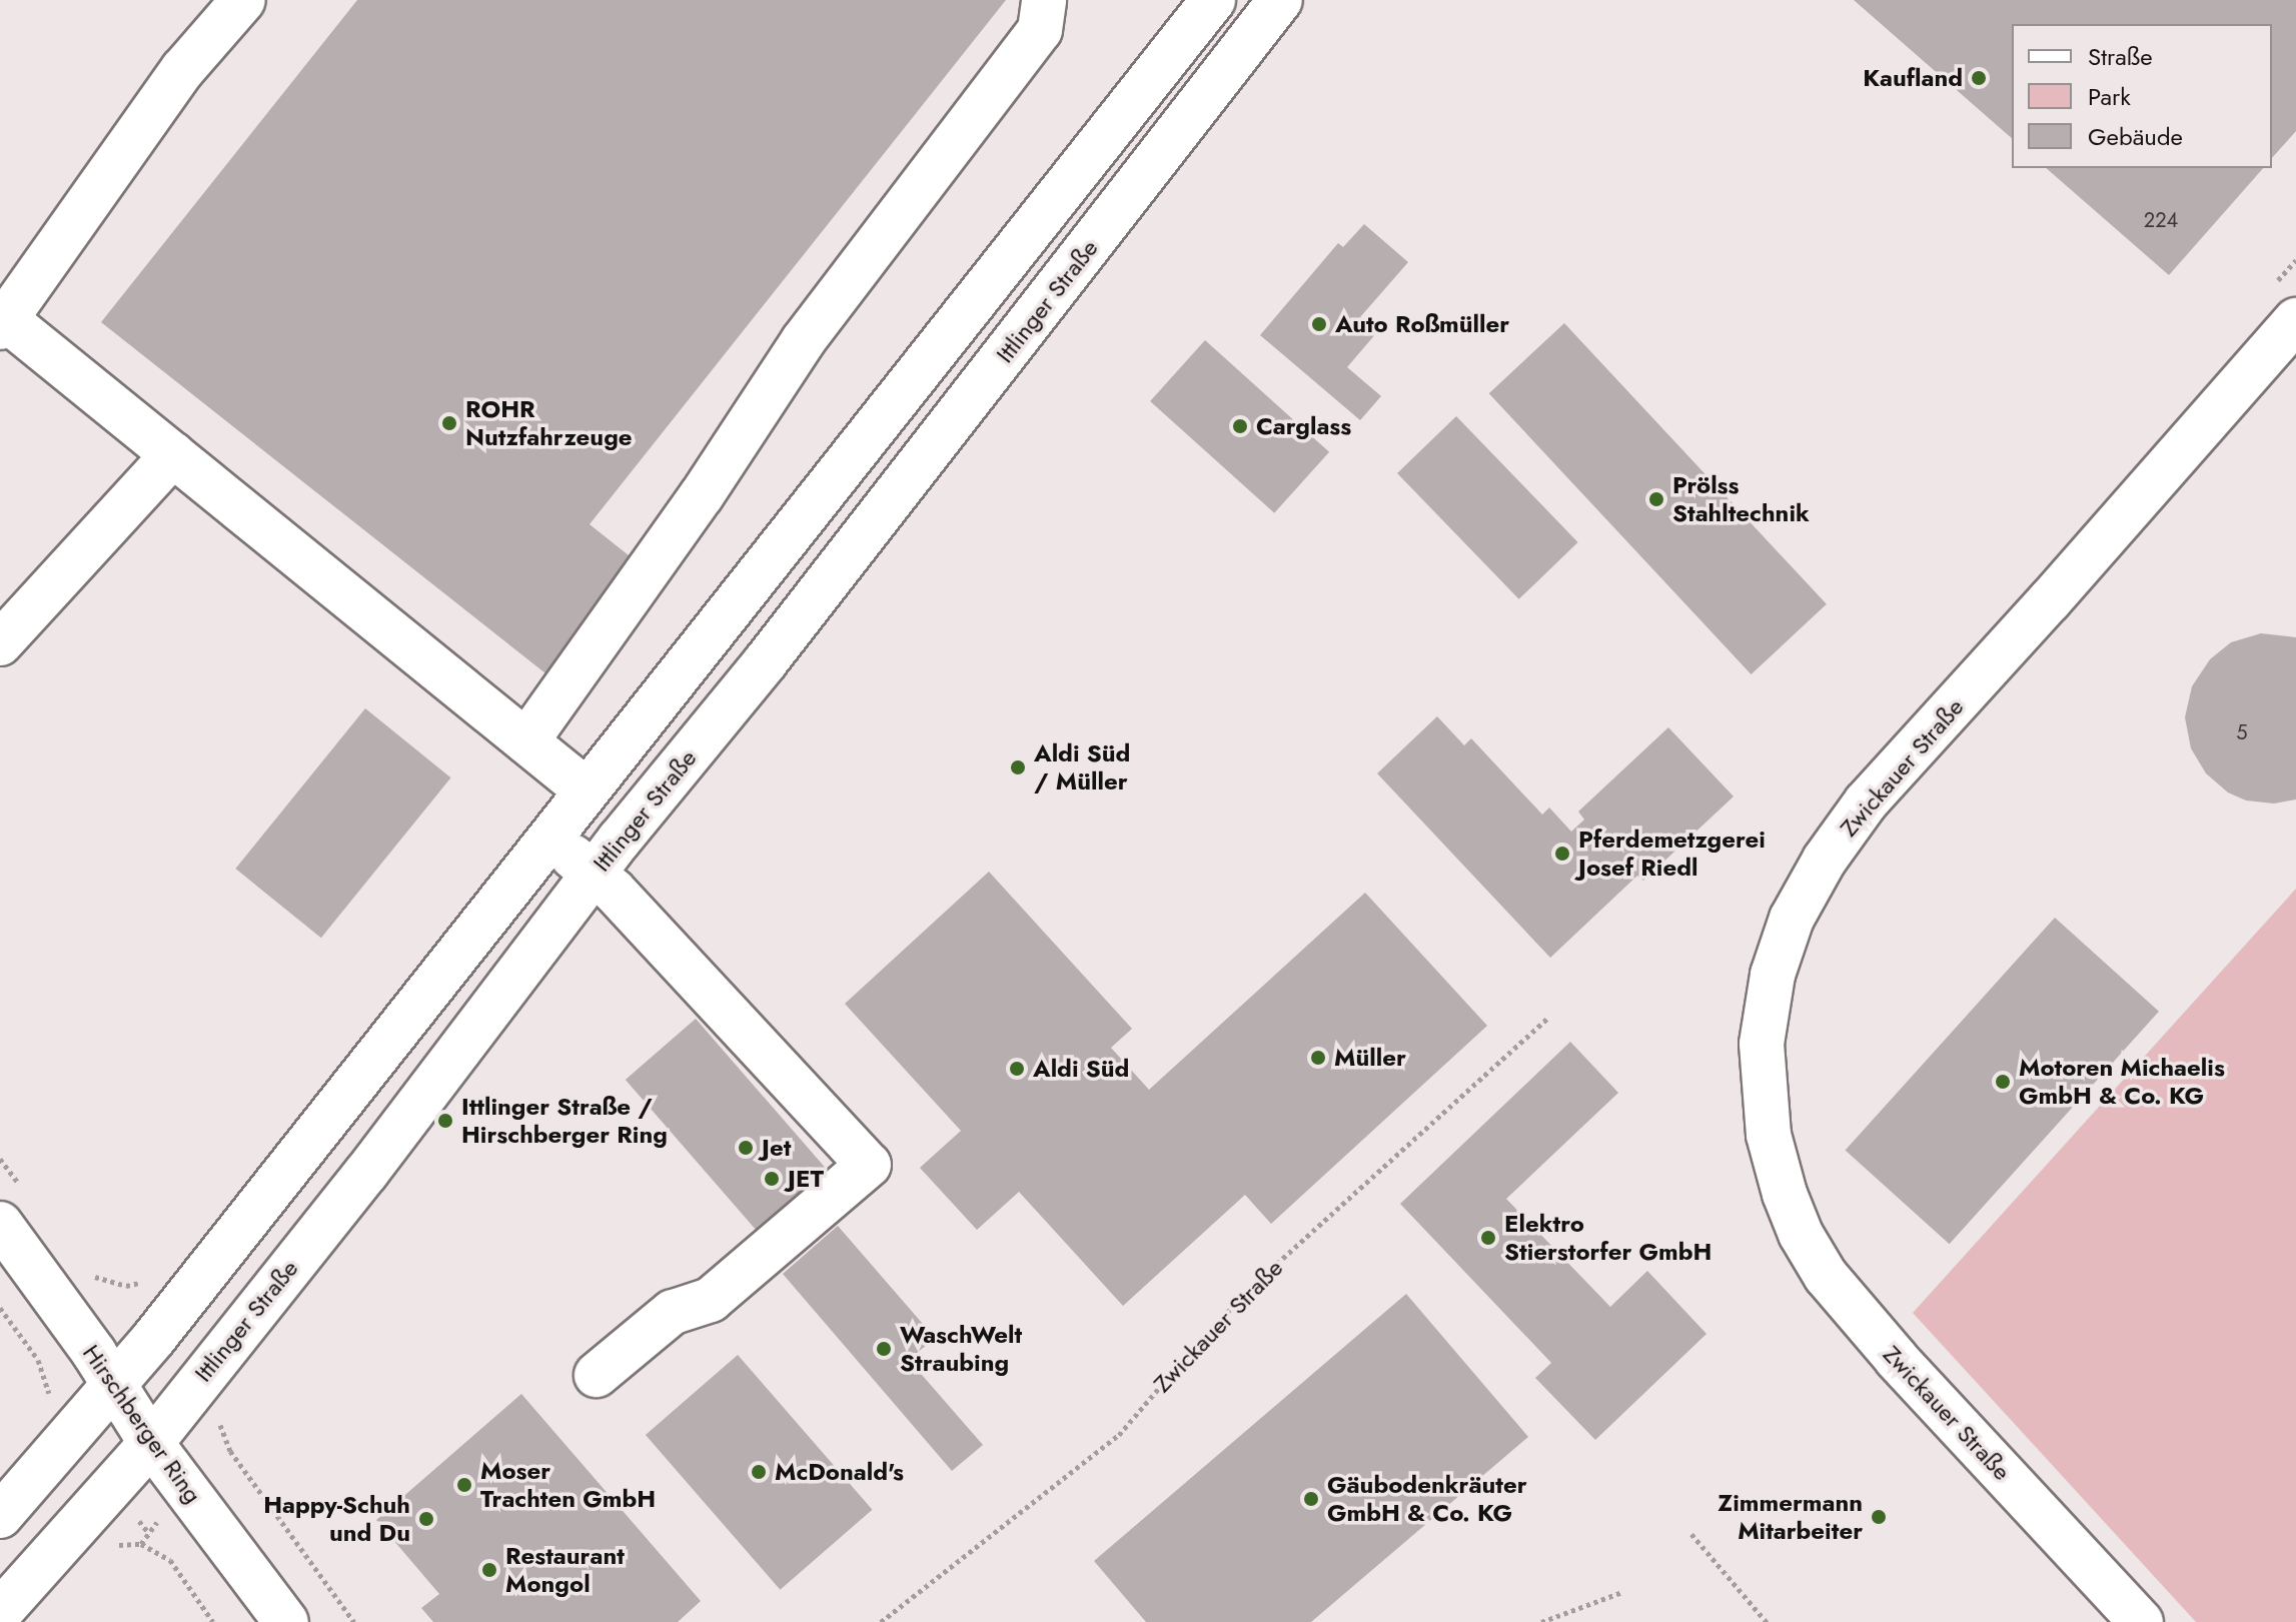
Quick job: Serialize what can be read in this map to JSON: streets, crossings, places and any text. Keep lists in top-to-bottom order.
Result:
{
  "streets": {
    "street": ["Ittlinger Straße", "Zwickauer Straße", "Hirschberger Ring"]
  },
  "crossings": [
    ["Ittlinger Straße", "Hirschberger Ring"]
  ],
  "places": [
    "Kaufland",
    "Auto Roßmüller",
    "ROHR Nutzfahrzeuge",
    "Carglass",
    "Prölss Stahltechnik",
    "Aldi Süd / Müller",
    "Pferdemetzgerei Josef Riedl",
    "Müller",
    "Aldi Süd",
    "Motoren Michaelis GmbH & Co. KG",
    "Ittlinger Straße / Hirschberger Ring",
    "Jet",
    "JET",
    "Elektro Stierstorfer GmbH",
    "WaschWelt Straubing",
    "McDonald's",
    "Moser Trachten GmbH",
    "Gäubodenkräuter GmbH & Co. KG",
    "Zimmermann Mitarbeiter",
    "Happy-Schuh und Du",
    "Restaurant Mongol"
  ],
  "house_numbers": ["224", "5"],
  "legend": ["Straße", "Park", "Gebäude"]
}
